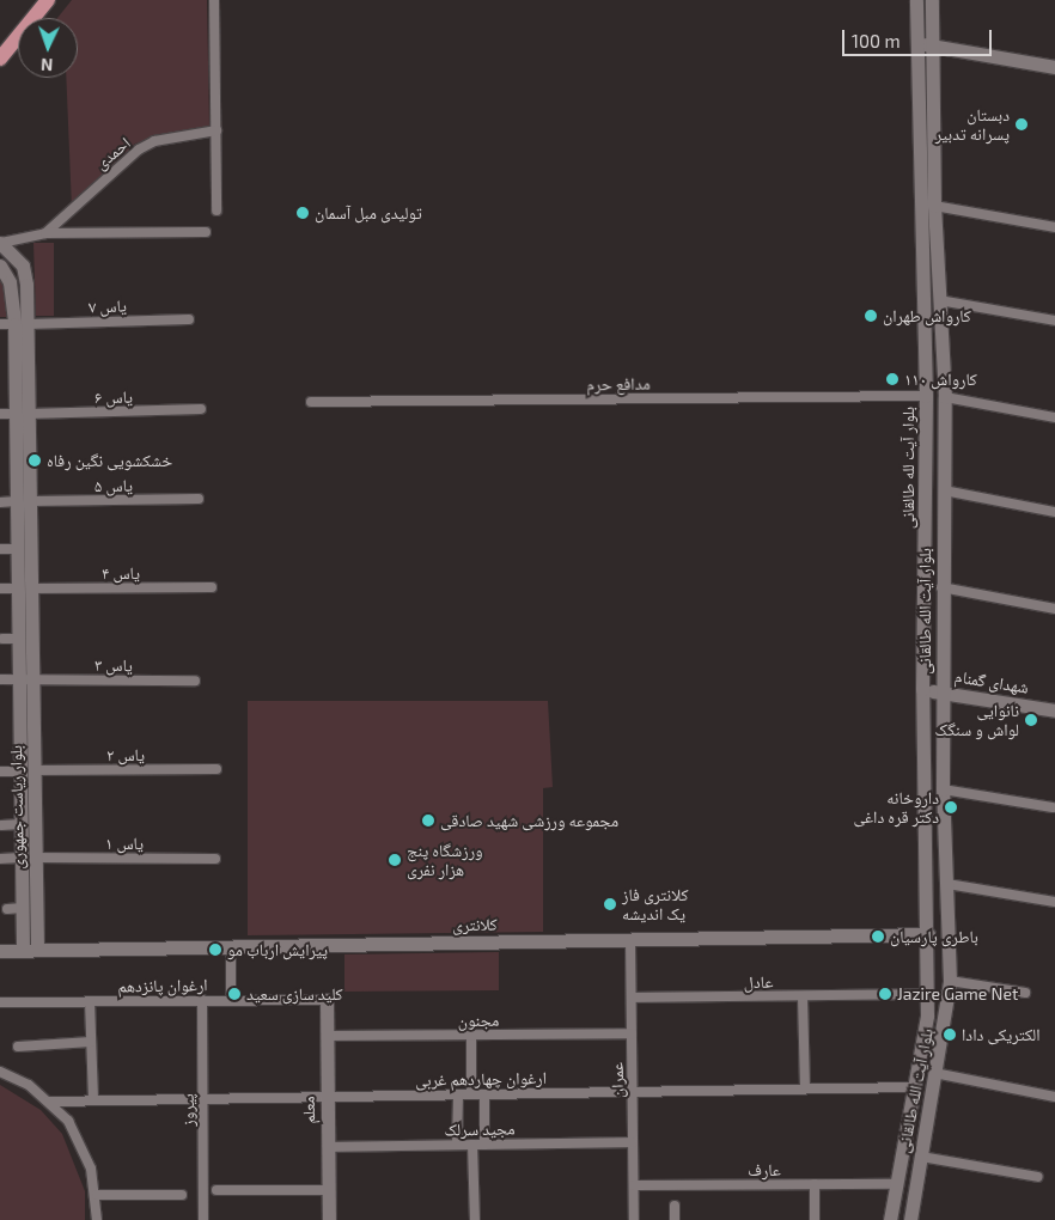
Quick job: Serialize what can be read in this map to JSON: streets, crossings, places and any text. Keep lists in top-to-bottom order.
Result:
{
  "streets": {
    "street": [
      "احمدی",
      "یاس ۷",
      "مدافع حرم",
      "یاس ۶",
      "بلوار آیت لله طالقانی",
      "یاس ۵",
      "یاس ۴",
      "بلوار آیت الله طالقانی",
      "یاس ۳",
      "شهدای گمنام",
      "یاس ۲",
      "بلوار ریاست جمهوری",
      "یاس ۱",
      "کلانتری",
      "عادل",
      "ارغوان پانزدهم",
      "مجنون",
      "ارغوان چهاردهم غربی",
      "عمران",
      "پیروز",
      "معلم",
      "مجید سرلک",
      "عارف"
    ]
  },
  "crossings": [
    ["یاس ۷", "بلوار ریاست جمهوری"],
    ["مدافع حرم", "بلوار آیت لله طالقانی"],
    ["یاس ۶", "بلوار ریاست جمهوری"],
    ["بلوار آیت لله طالقانی", "شهدای گمنام"],
    ["بلوار آیت لله طالقانی", "کلانتری"],
    ["بلوار آیت لله طالقانی", "عادل"],
    ["بلوار آیت لله طالقانی", "ارغوان چهاردهم غربی"],
    ["بلوار آیت لله طالقانی", "عارف"],
    ["یاس ۵", "بلوار ریاست جمهوری"],
    ["یاس ۴", "بلوار ریاست جمهوری"],
    ["بلوار آیت الله طالقانی", "شهدای گمنام"],
    ["یاس ۳", "بلوار ریاست جمهوری"],
    ["یاس ۲", "بلوار ریاست جمهوری"],
    ["بلوار ریاست جمهوری", "یاس ۱"],
    ["بلوار ریاست جمهوری", "کلانتری"],
    ["کلانتری", "عمران"],
    ["عادل", "عمران"],
    ["ارغوان پانزدهم", "پیروز"],
    ["ارغوان پانزدهم", "معلم"],
    ["مجنون", "عمران"],
    ["مجنون", "معلم"],
    ["ارغوان چهاردهم غربی", "عمران"],
    ["ارغوان چهاردهم غربی", "پیروز"],
    ["ارغوان چهاردهم غربی", "معلم"],
    ["عمران", "مجید سرلک"],
    ["عمران", "عارف"],
    ["معلم", "مجید سرلک"]
  ],
  "places": [
    "دبستان پسرانه تدبیر",
    "تولیدی مبل آسمان",
    "کارواش طهران",
    "کارواش ۱۱۰",
    "خشکشویی نگین رفاه",
    "نانوایی لواش و سنگک",
    "داروخانه دکتر قره داغی",
    "مجموعه ورزشی شهید صادقی",
    "ورزشگاه پنج هزار نفری",
    "کلانتری فاز یک اندیشه",
    "باطری پارسيان",
    "پیرایش ارباب مو",
    "کلید سازی سعید",
    "Jazire Game Net",
    "الکتریکی دادا"
  ],
  "scale_bar": "100 m",
  "north": "bottom"
}
